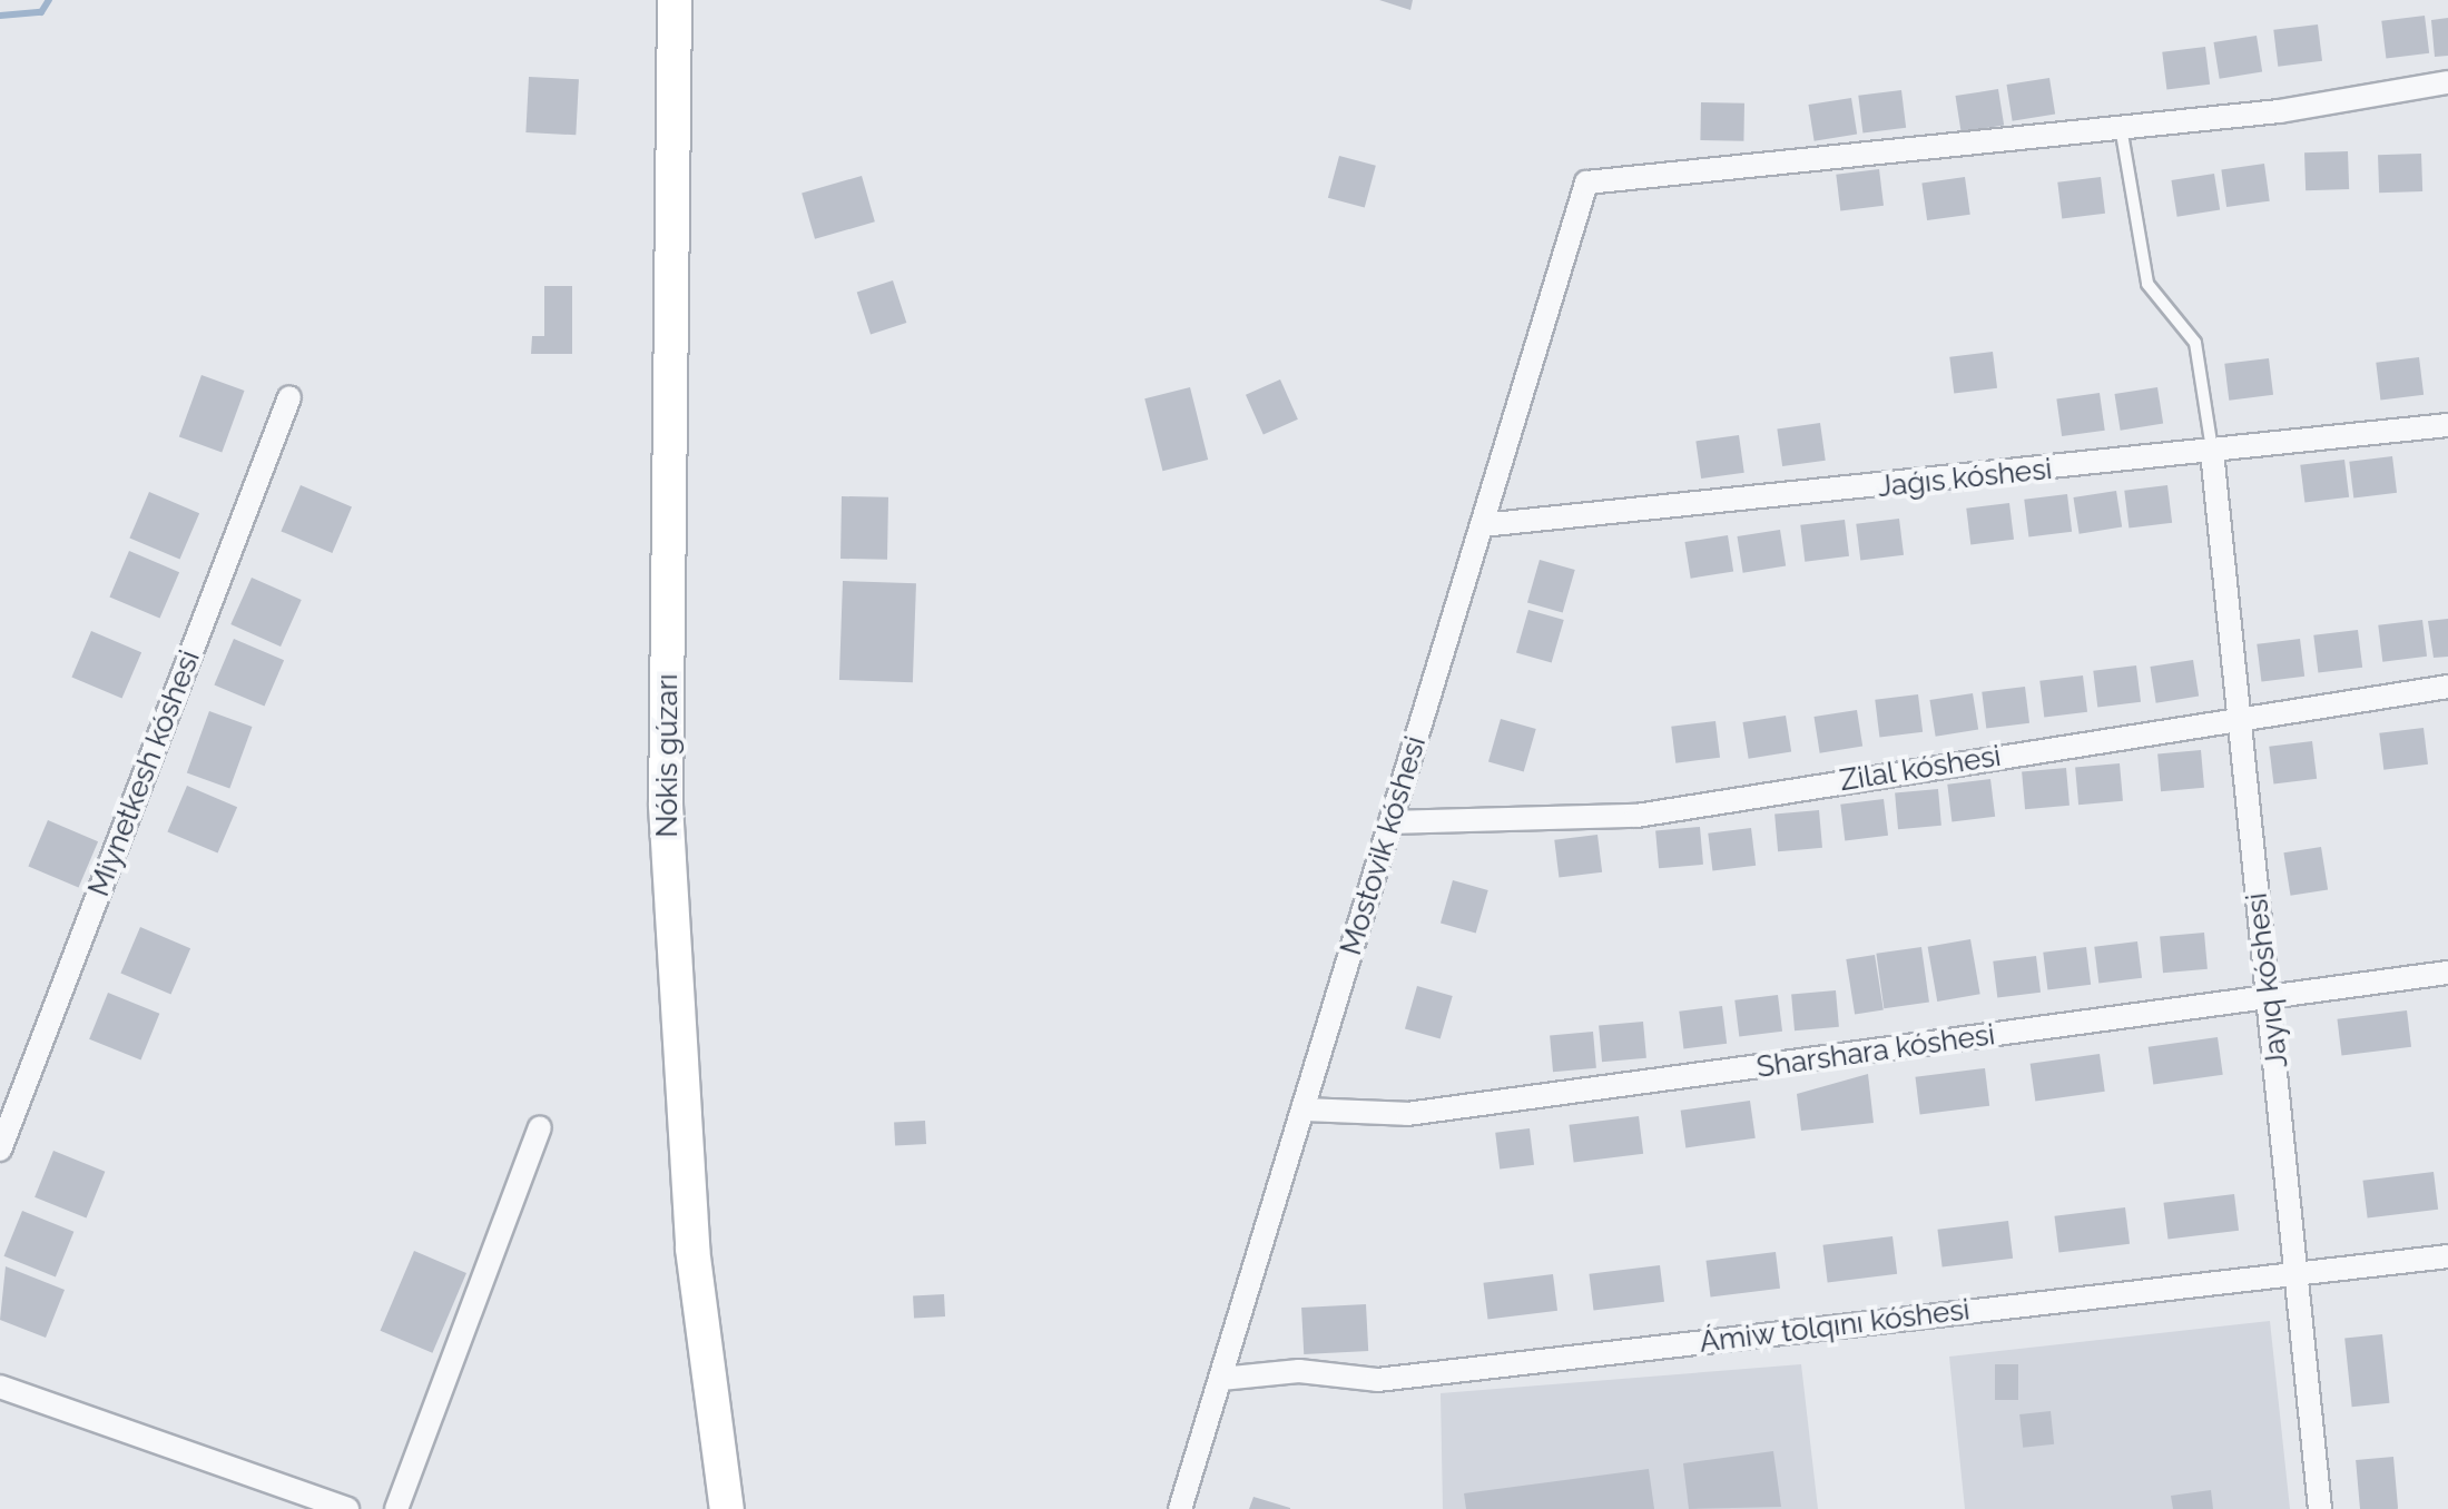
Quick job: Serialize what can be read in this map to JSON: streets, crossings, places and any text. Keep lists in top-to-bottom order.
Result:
{
  "streets": {
    "main road": ["Nókis gúzarı"],
    "street": [
      "Jaǵıs kóshesi",
      "Zilal kóshesi",
      "Miynetkesh kóshesi",
      "Mostovik kóshesi",
      "Jayıq kóshesi",
      "Sharshara kóshesi",
      "Ámiw tolqını kóshesi"
    ]
  },
  "crossings": [
    ["Jaǵıs kóshesi", "Mostovik kóshesi"],
    ["Jaǵıs kóshesi", "Jayıq kóshesi"],
    ["Zilal kóshesi", "Mostovik kóshesi"],
    ["Zilal kóshesi", "Jayıq kóshesi"],
    ["Mostovik kóshesi", "Sharshara kóshesi"],
    ["Mostovik kóshesi", "Ámiw tolqını kóshesi"],
    ["Jayıq kóshesi", "Sharshara kóshesi"],
    ["Jayıq kóshesi", "Ámiw tolqını kóshesi"]
  ]
}
